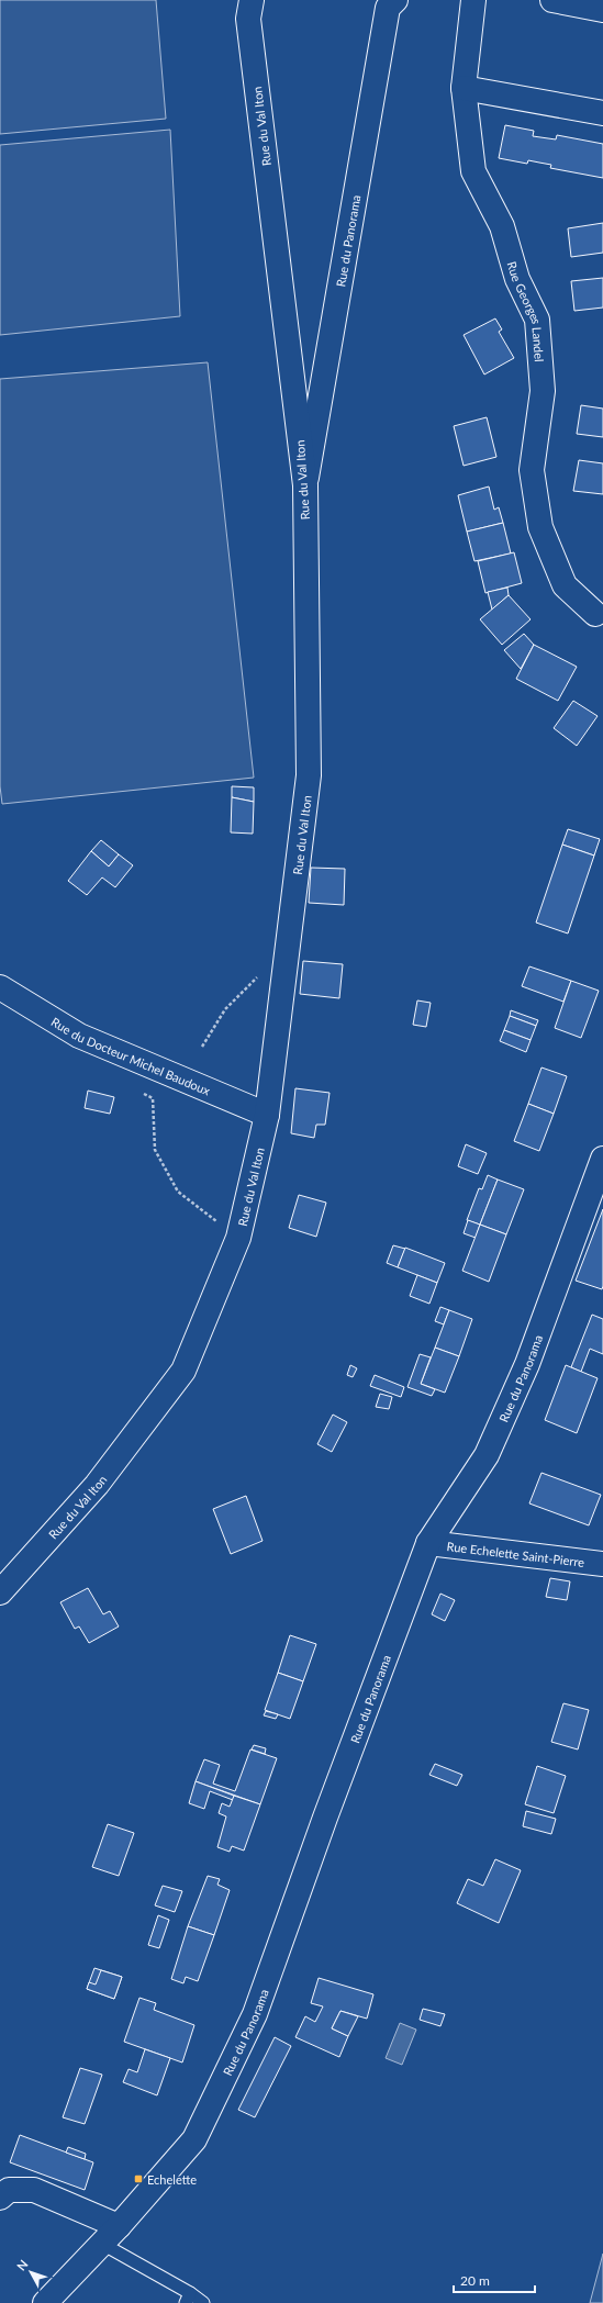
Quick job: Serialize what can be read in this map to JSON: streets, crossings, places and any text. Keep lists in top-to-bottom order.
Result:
{
  "streets": {
    "street": [
      "Rue du Val Iton",
      "Rue du Panorama",
      "Rue Georges Landel",
      "Rue du Docteur Michel Baudoux",
      "Rue Echelette Saint-Pierre"
    ]
  },
  "crossings": [
    ["Rue du Val Iton", "Rue du Panorama"],
    ["Rue du Val Iton", "Rue du Docteur Michel Baudoux"],
    ["Rue du Panorama", "Rue Echelette Saint-Pierre"]
  ],
  "places": {
    "transit": ["Echelette"]
  },
  "scale_bar": "20 m",
  "north": "top left"
}
